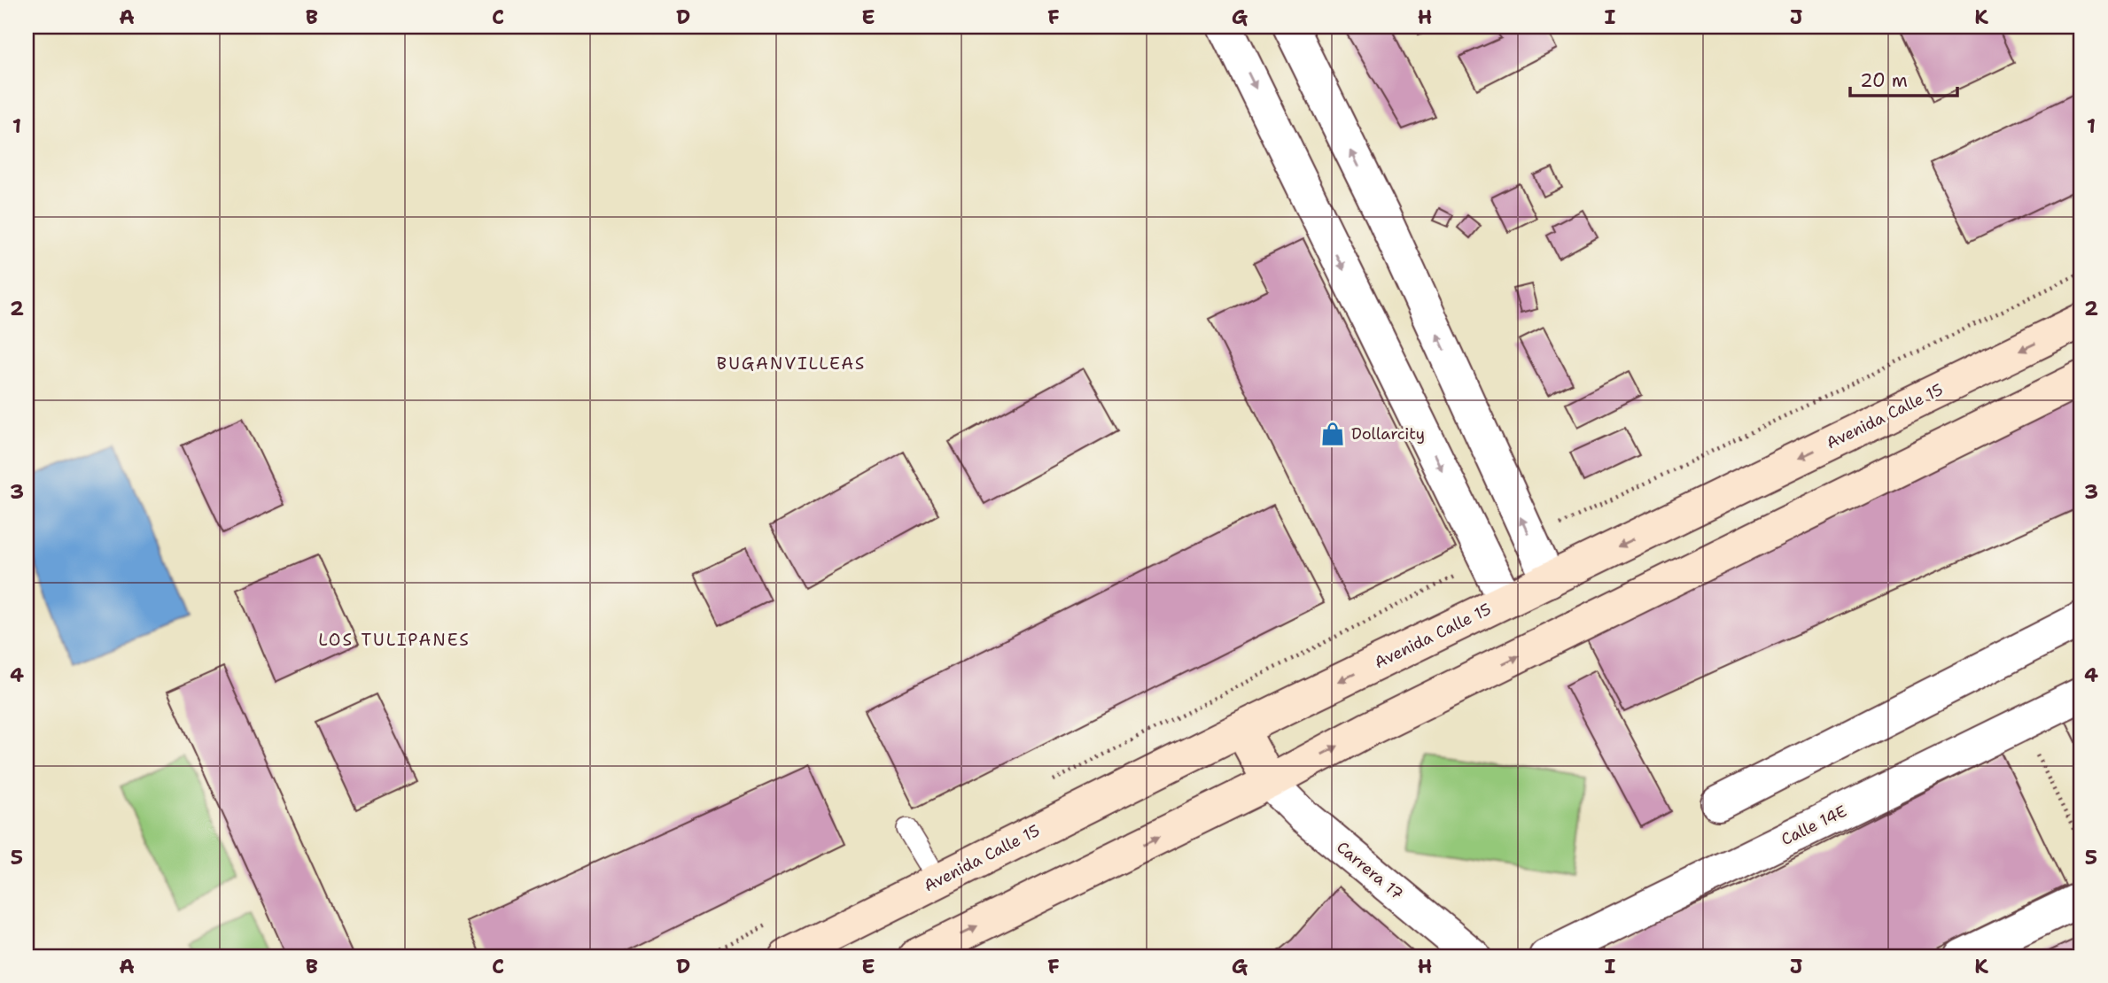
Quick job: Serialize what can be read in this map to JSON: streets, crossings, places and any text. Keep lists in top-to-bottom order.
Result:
{
  "streets": {
    "main road": ["Avenida Calle 15"],
    "street": ["Calle 14E", "Carrera 17"]
  },
  "districts": ["BUGANVILLEAS", "LOS TULIPANES"],
  "places": {
    "shop": ["Dollarcity"]
  },
  "scale_bar": "20 m",
  "grid": {
    "columns": [
      "A",
      "B",
      "C",
      "D",
      "E",
      "F",
      "G",
      "H",
      "I",
      "J",
      "K"
    ],
    "rows": [
      "1",
      "2",
      "3",
      "4",
      "5"
    ]
  }
}
